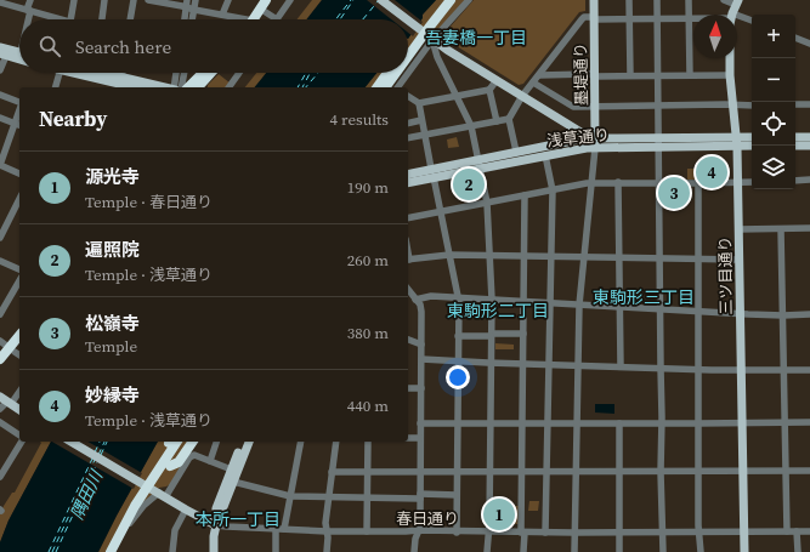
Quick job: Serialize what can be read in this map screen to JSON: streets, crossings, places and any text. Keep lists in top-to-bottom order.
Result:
{
  "streets": {
    "main road": [
      "墨堤通り",
      "浅草通り",
      "三ツ目通り",
      "春日通り"
    ]
  },
  "crossings": [
    ["墨堤通り", "浅草通り"],
    ["浅草通り", "三ツ目通り"],
    ["三ツ目通り", "春日通り"]
  ],
  "districts": [
    "吾妻橋一丁目",
    "東駒形三丁目",
    "東駒形二丁目",
    "本所一丁目"
  ],
  "water": ["隅田川"],
  "north": "top",
  "page": {
    "map_buttons": ["+", "−"],
    "search": "Search here",
    "heading": ["Nearby", "4 results"],
    "list": [
      {
        "mark": "1",
        "name": "源光寺",
        "note": "Temple · 春日通り",
        "value": "190 m"
      },
      {
        "mark": "2",
        "name": "遍照院",
        "note": "Temple · 浅草通り",
        "value": "260 m"
      },
      {
        "mark": "3",
        "name": "松嶺寺",
        "note": "Temple",
        "value": "380 m"
      },
      {
        "mark": "4",
        "name": "妙縁寺",
        "note": "Temple · 浅草通り",
        "value": "440 m"
      }
    ],
    "pins": [
      "4",
      "2",
      "3",
      "1"
    ]
  }
}
